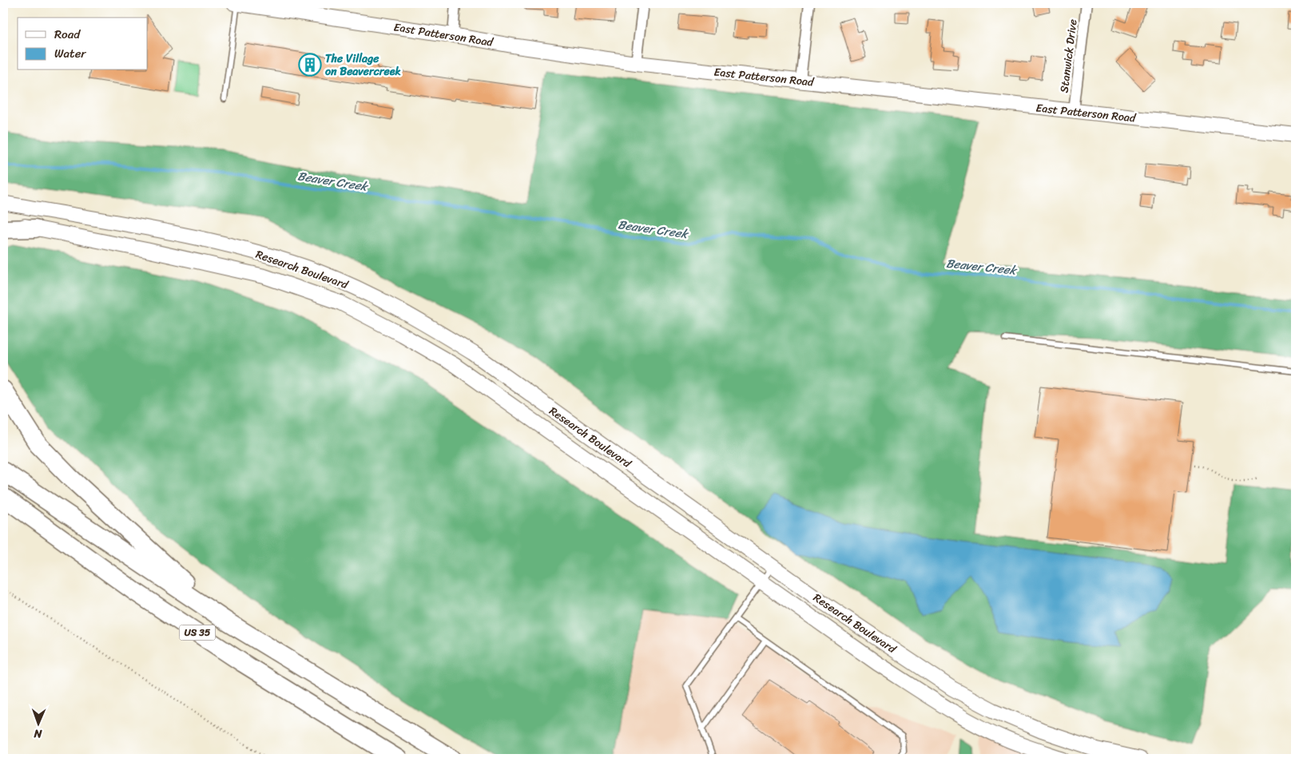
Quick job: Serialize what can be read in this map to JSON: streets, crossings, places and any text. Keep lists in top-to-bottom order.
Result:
{
  "streets": {
    "highway": ["US 35"],
    "main road": ["East Patterson Road", "Research Boulevard"],
    "street": ["Stanwick Drive"]
  },
  "crossings": [
    ["East Patterson Road", "Stanwick Drive"]
  ],
  "water": ["Beaver Creek"],
  "places": {
    "building": ["The Village on Beavercreek"]
  },
  "legend": ["Road", "Water"],
  "north": "bottom"
}
